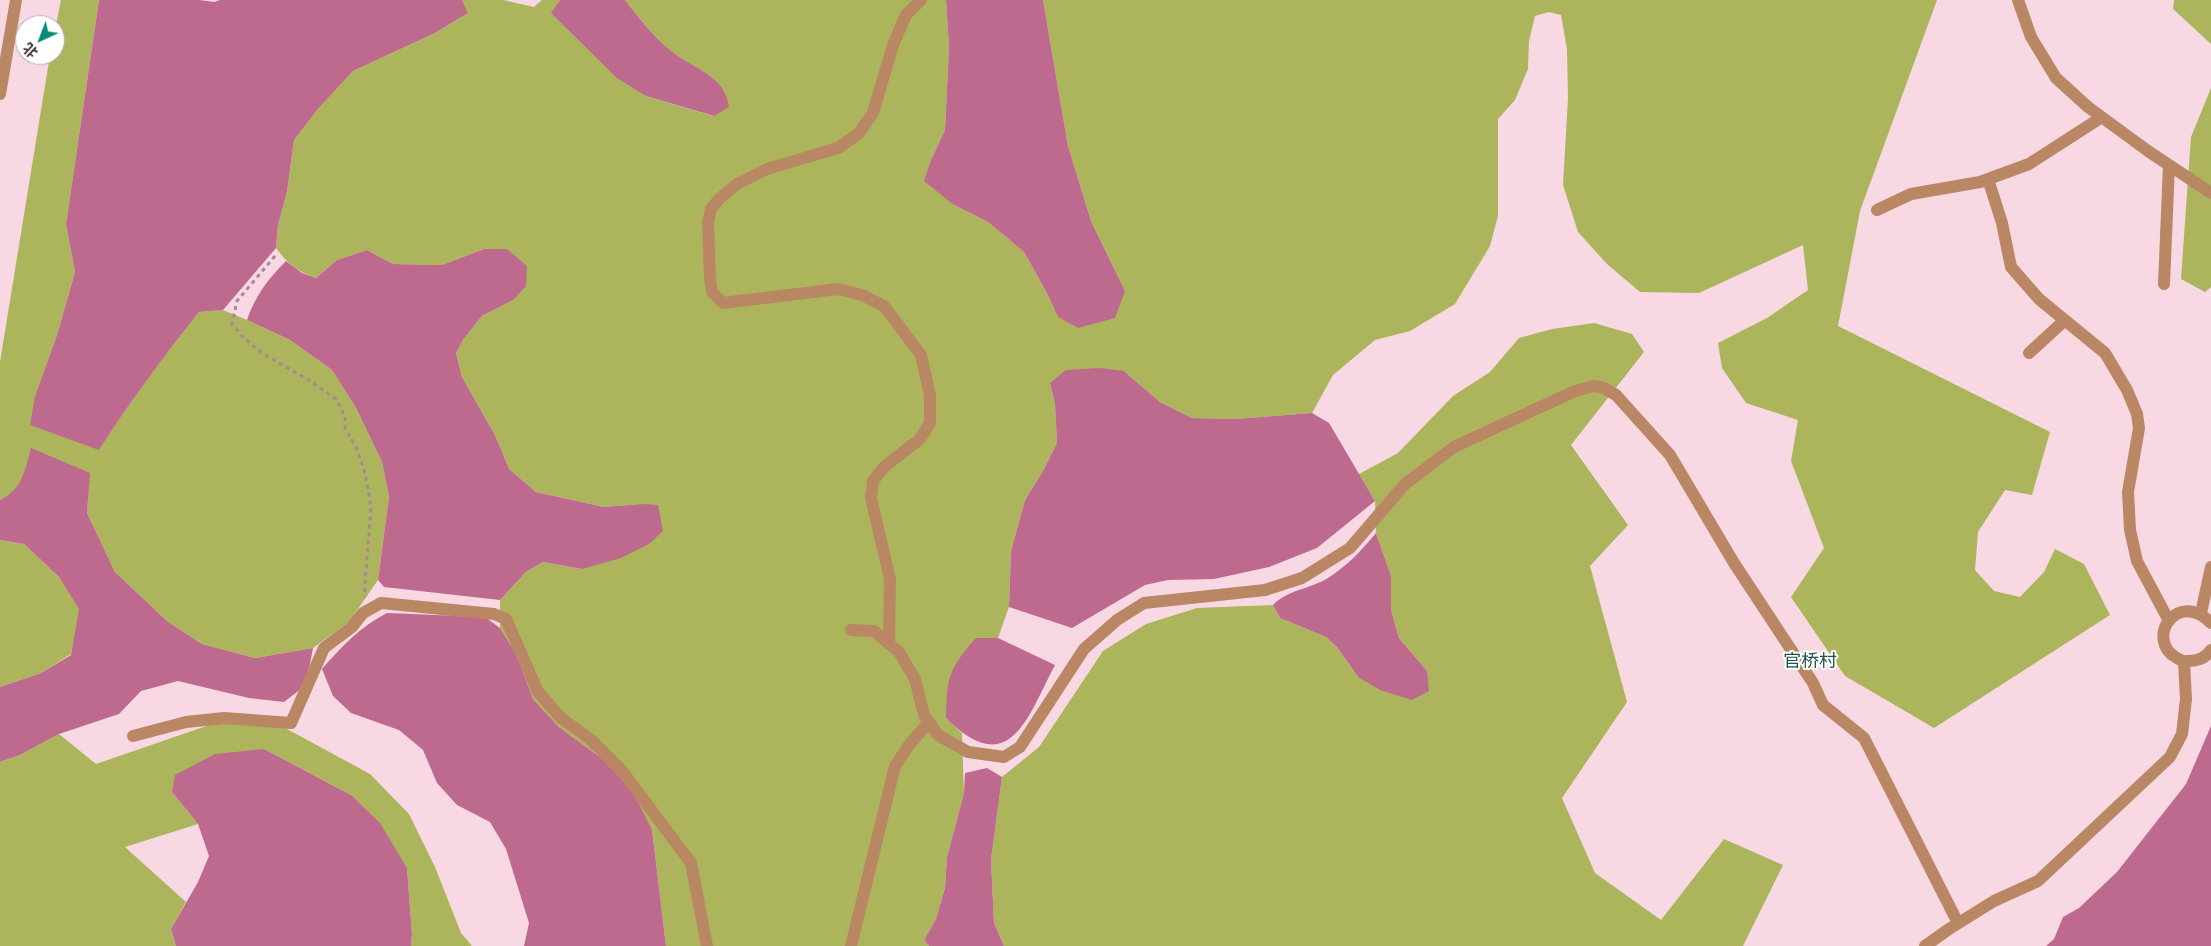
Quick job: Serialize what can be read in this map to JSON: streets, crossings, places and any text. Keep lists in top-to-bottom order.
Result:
{
  "districts": ["官桥村"],
  "north": "bottom left"
}
